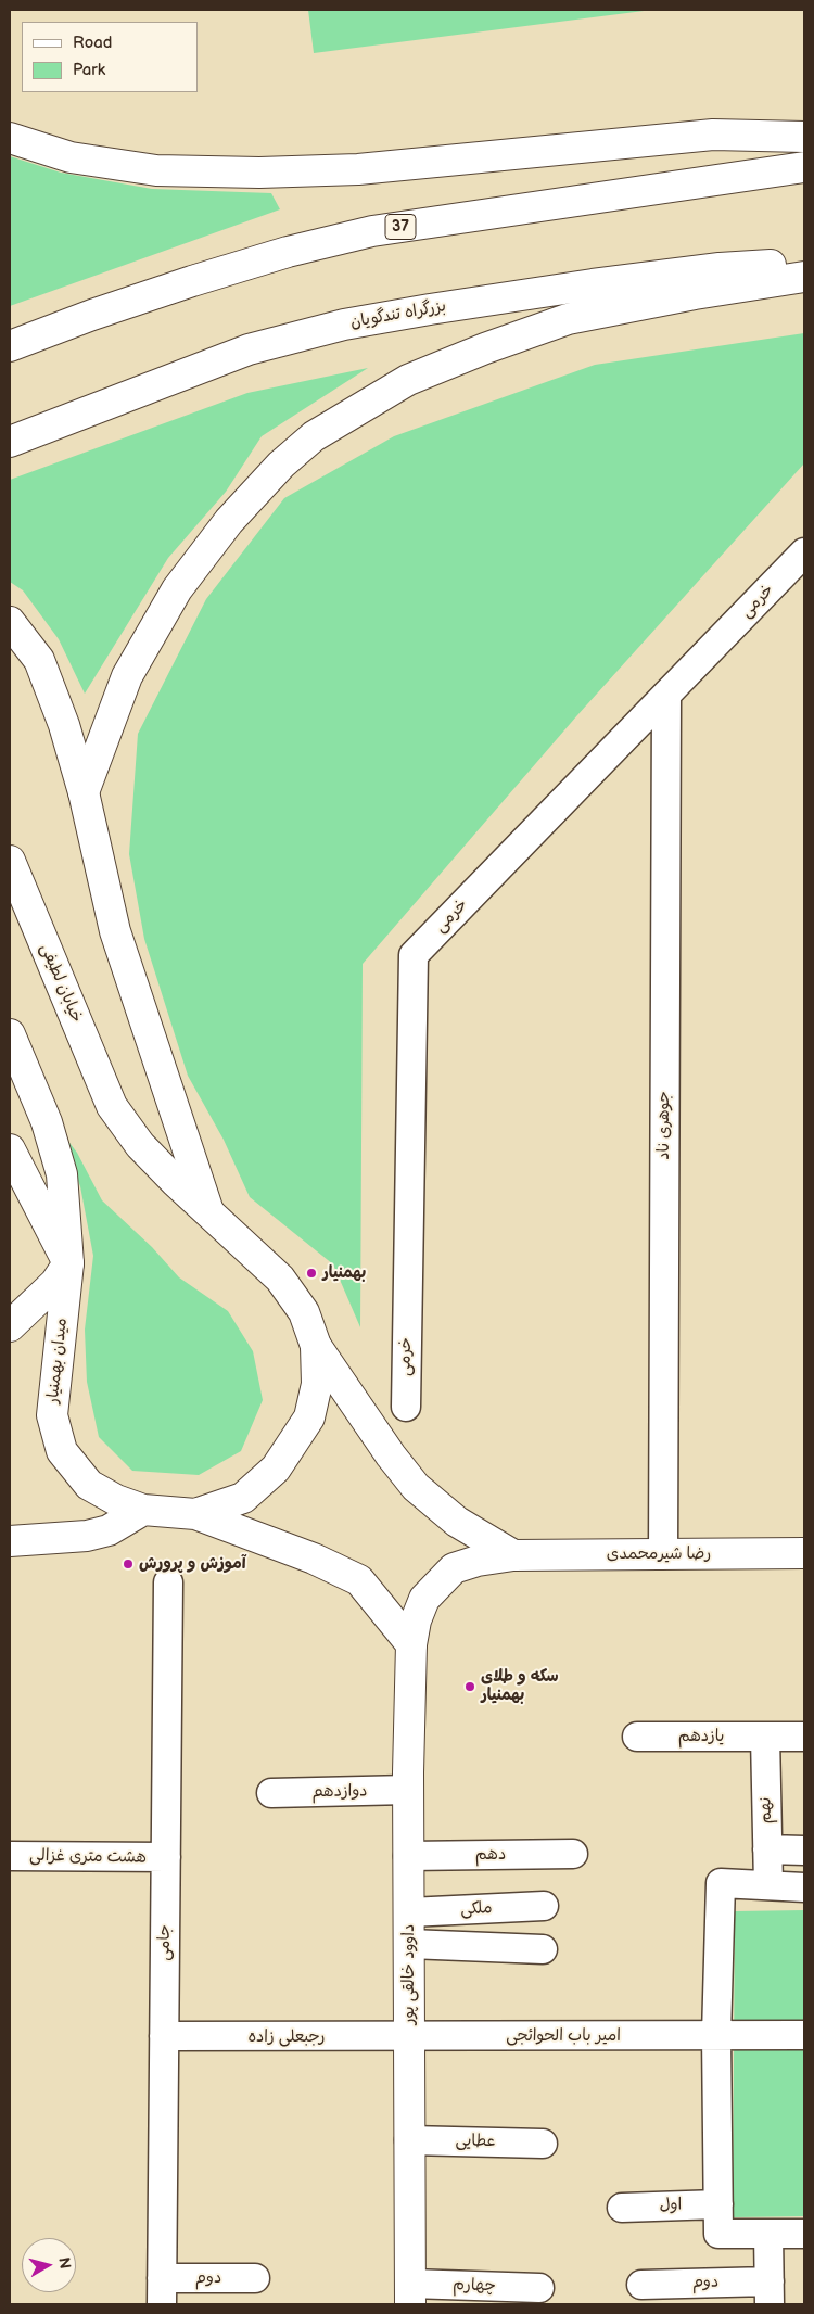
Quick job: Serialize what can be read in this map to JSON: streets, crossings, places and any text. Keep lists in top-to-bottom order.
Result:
{
  "streets": {
    "main road": [
      "37",
      "بزرگراه تندگویان",
      "خیابان لطیفی",
      "میدان بهمنیار",
      "رضا شیرمحمدی",
      "داوود خالقی پور"
    ],
    "street": [
      "خرمی",
      "جوهری ناد",
      "یازدهم",
      "دوازدهم",
      "نهم",
      "دهم",
      "هشت متری غزالی",
      "ملکی",
      "جامی",
      "امیر باب الحوائجی",
      "رجبعلی زاده",
      "عطایی",
      "اول",
      "دوم",
      "چهارم"
    ]
  },
  "crossings": [
    ["خرمی", "جوهری ناد"],
    ["خیابان لطیفی", "میدان بهمنیار"],
    ["جوهری ناد", "رضا شیرمحمدی"],
    ["رضا شیرمحمدی", "داوود خالقی پور"],
    ["یازدهم", "نهم"],
    ["دوازدهم", "داوود خالقی پور"],
    ["دهم", "داوود خالقی پور"],
    ["هشت متری غزالی", "جامی"],
    ["ملکی", "داوود خالقی پور"],
    ["جامی", "رجبعلی زاده"],
    ["جامی", "دوم"],
    ["داوود خالقی پور", "امیر باب الحوائجی"],
    ["داوود خالقی پور", "رجبعلی زاده"],
    ["داوود خالقی پور", "عطایی"],
    ["داوود خالقی پور", "چهارم"],
    ["امیر باب الحوائجی", "رجبعلی زاده"]
  ],
  "places": ["بهمنیار", "آموزش و پرورش", "سکه و طلای بهمنیار"],
  "legend": ["Road", "Park"],
  "north": "right"
}
